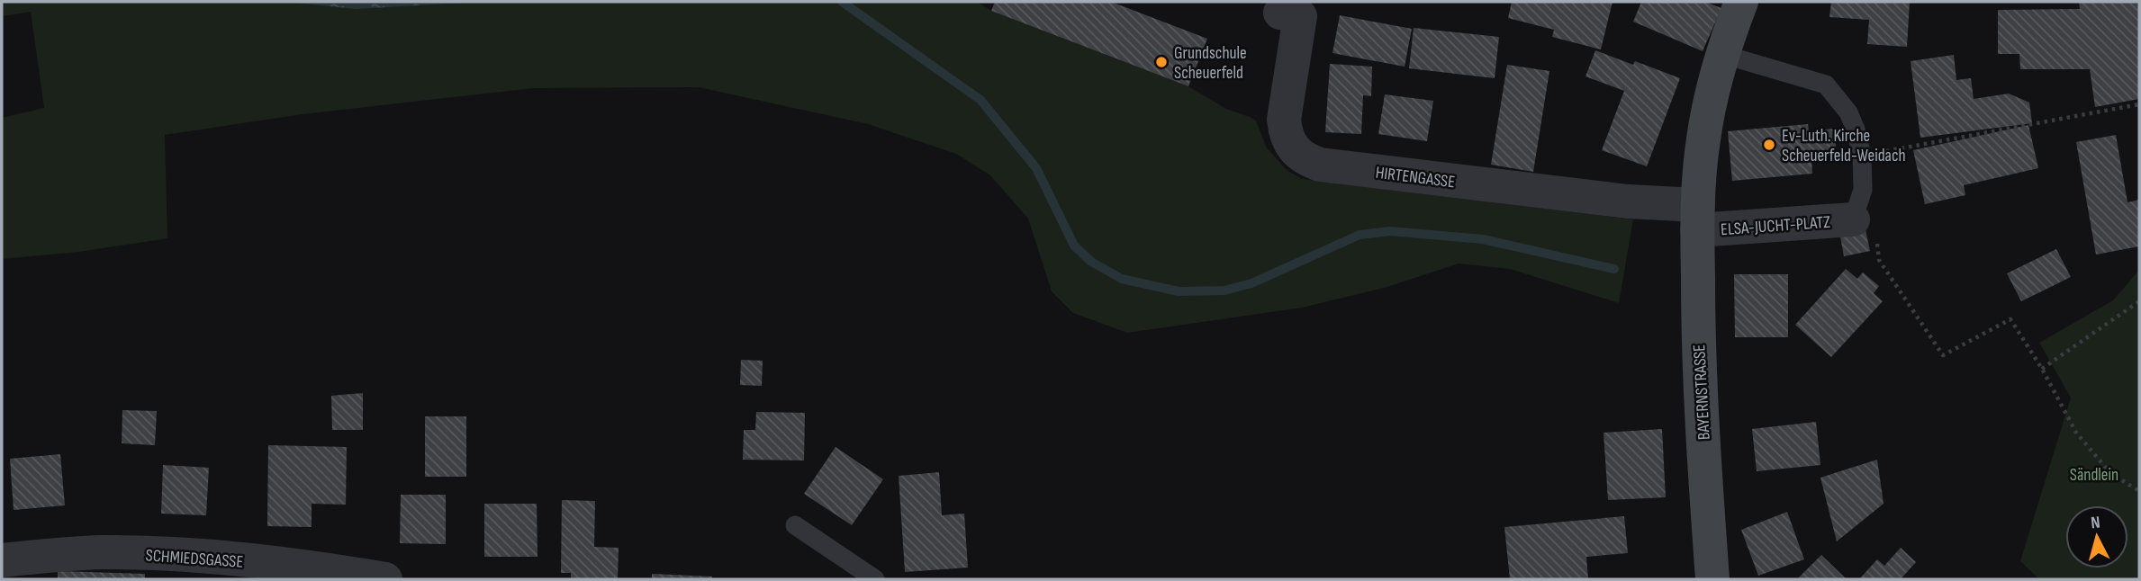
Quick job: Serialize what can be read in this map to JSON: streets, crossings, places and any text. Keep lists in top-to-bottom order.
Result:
{
  "streets": {
    "street": [
      "HIRTENGASSE",
      "ELSA-JUCHT-PLATZ",
      "BAYERNSTRASSE",
      "SCHMIEDSGASSE"
    ]
  },
  "crossings": [
    ["HIRTENGASSE", "ELSA-JUCHT-PLATZ"],
    ["HIRTENGASSE", "BAYERNSTRASSE"],
    ["ELSA-JUCHT-PLATZ", "BAYERNSTRASSE"]
  ],
  "parks": ["Sändlein"],
  "places": ["Grundschule Scheuerfeld", "Ev-Luth. Kirche Scheuerfeld-Weidach"],
  "north": "top"
}
